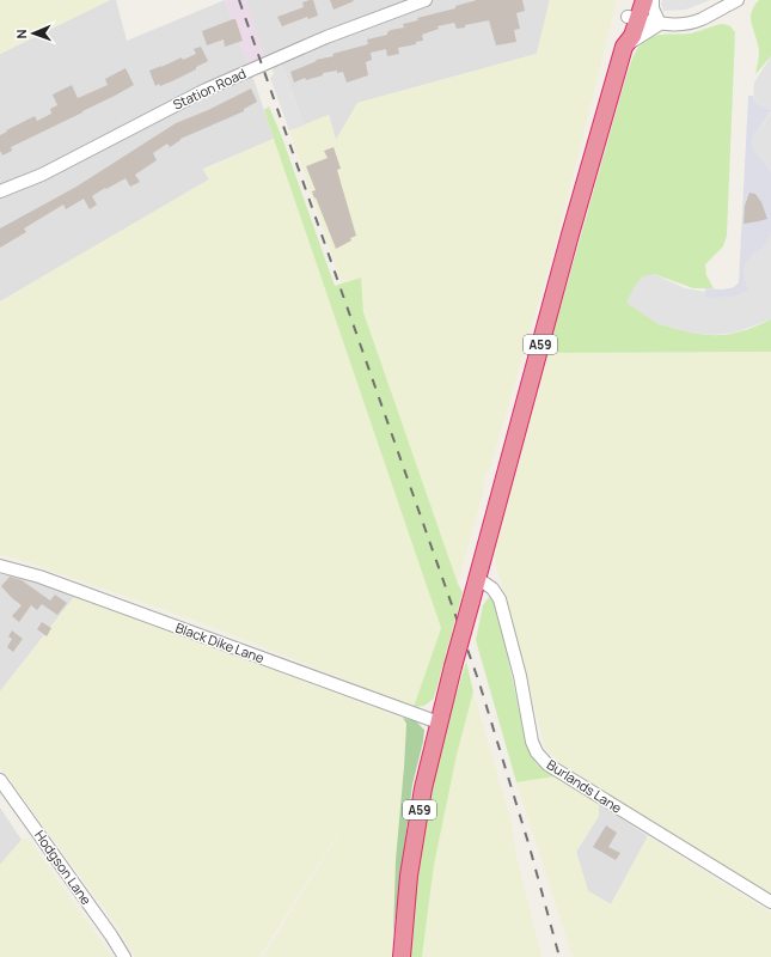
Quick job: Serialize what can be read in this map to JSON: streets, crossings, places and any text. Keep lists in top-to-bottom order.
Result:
{
  "streets": {
    "highway": ["A59"],
    "street": [
      "Station Road",
      "Black Dike Lane",
      "Burlands Lane",
      "Hodgson Lane"
    ]
  },
  "crossings": [
    ["A59", "Black Dike Lane"],
    ["A59", "Burlands Lane"]
  ],
  "north": "left"
}
